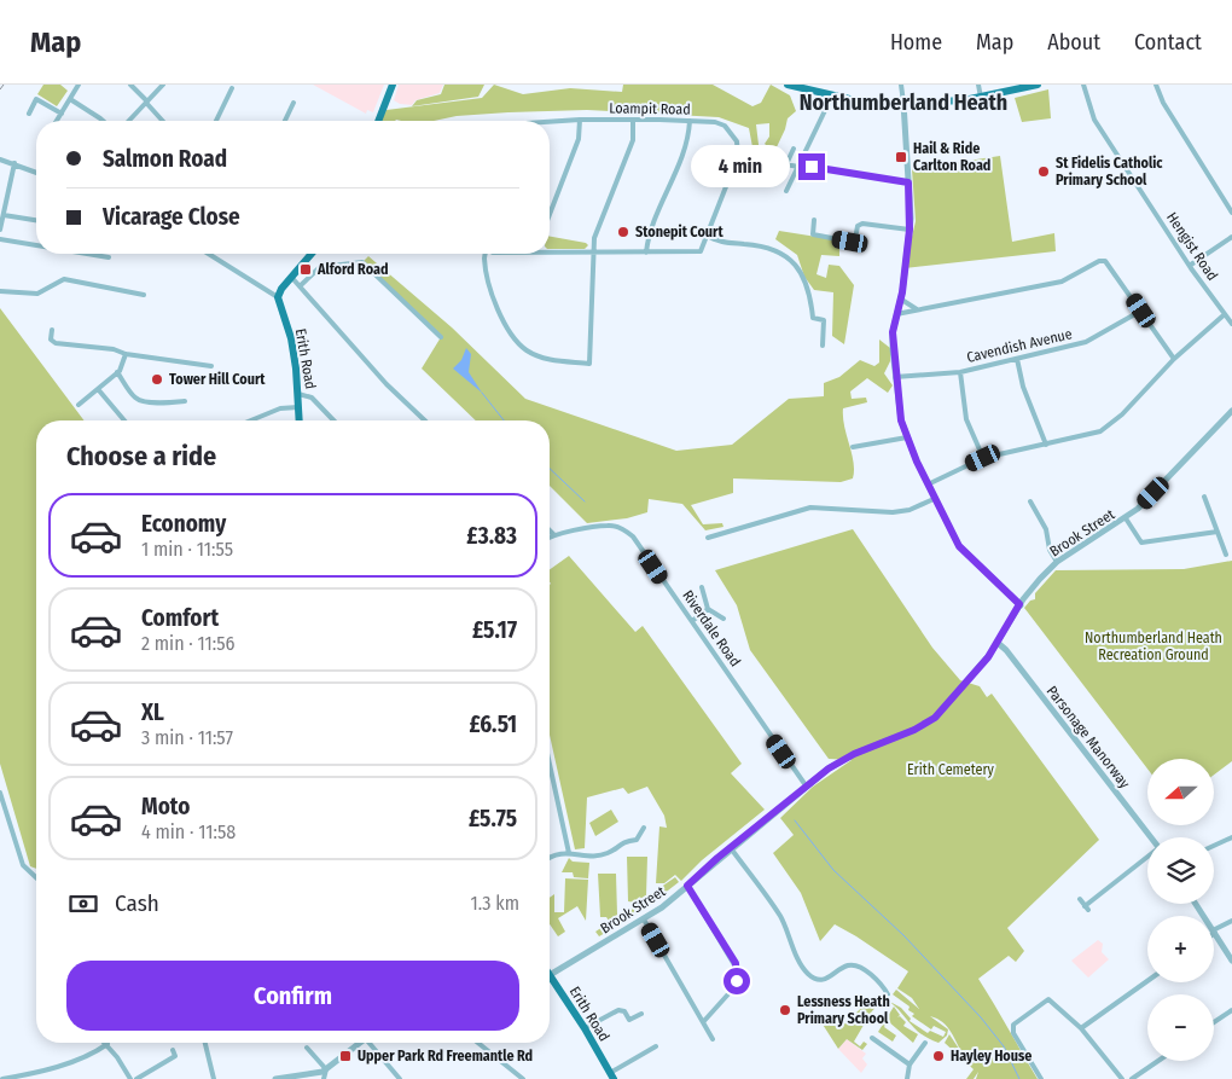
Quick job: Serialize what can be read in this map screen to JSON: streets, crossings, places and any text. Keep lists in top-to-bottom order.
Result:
{
  "streets": {
    "main road": ["Erith Road"],
    "street": [
      "Loampit Road",
      "Hengist Road",
      "Cavendish Avenue",
      "Brook Street",
      "Riverdale Road",
      "Parsonage Manorway"
    ]
  },
  "crossings": [
    ["Erith Road", "Brook Street"],
    ["Brook Street", "Riverdale Road"],
    ["Brook Street", "Parsonage Manorway"]
  ],
  "districts": ["Northumberland Heath"],
  "parks": ["Northumberland Heath Recreation Ground", "Erith Cemetery"],
  "places": {
    "transit": ["Hail & Ride Carlton Road", "Alford Road", "Upper Park Rd Freemantle Rd"],
    "other": [
      "St Fidelis Catholic Primary School",
      "Stonepit Court",
      "Tower Hill Court",
      "Lessness Heath Primary School",
      "Hayley House"
    ]
  },
  "north": "left",
  "page": {
    "header": "Map",
    "nav": [
      "Home",
      "Map",
      "About",
      "Contact"
    ],
    "banner": ["Salmon Road", "Vicarage Close"],
    "bubble": "4 min",
    "heading": "Choose a ride",
    "list": [
      {
        "name": "Economy",
        "note": "1 min · 11:55",
        "value": "£3.83"
      },
      {
        "name": "Comfort",
        "note": "2 min · 11:56",
        "value": "£5.17"
      },
      {
        "name": "XL",
        "note": "3 min · 11:57",
        "value": "£6.51"
      },
      {
        "name": "Moto",
        "note": "4 min · 11:58",
        "value": "£5.75"
      }
    ],
    "map_buttons": ["+", "−"],
    "pay": ["Cash", "1.3 km"],
    "buttons": "Confirm"
  }
}
